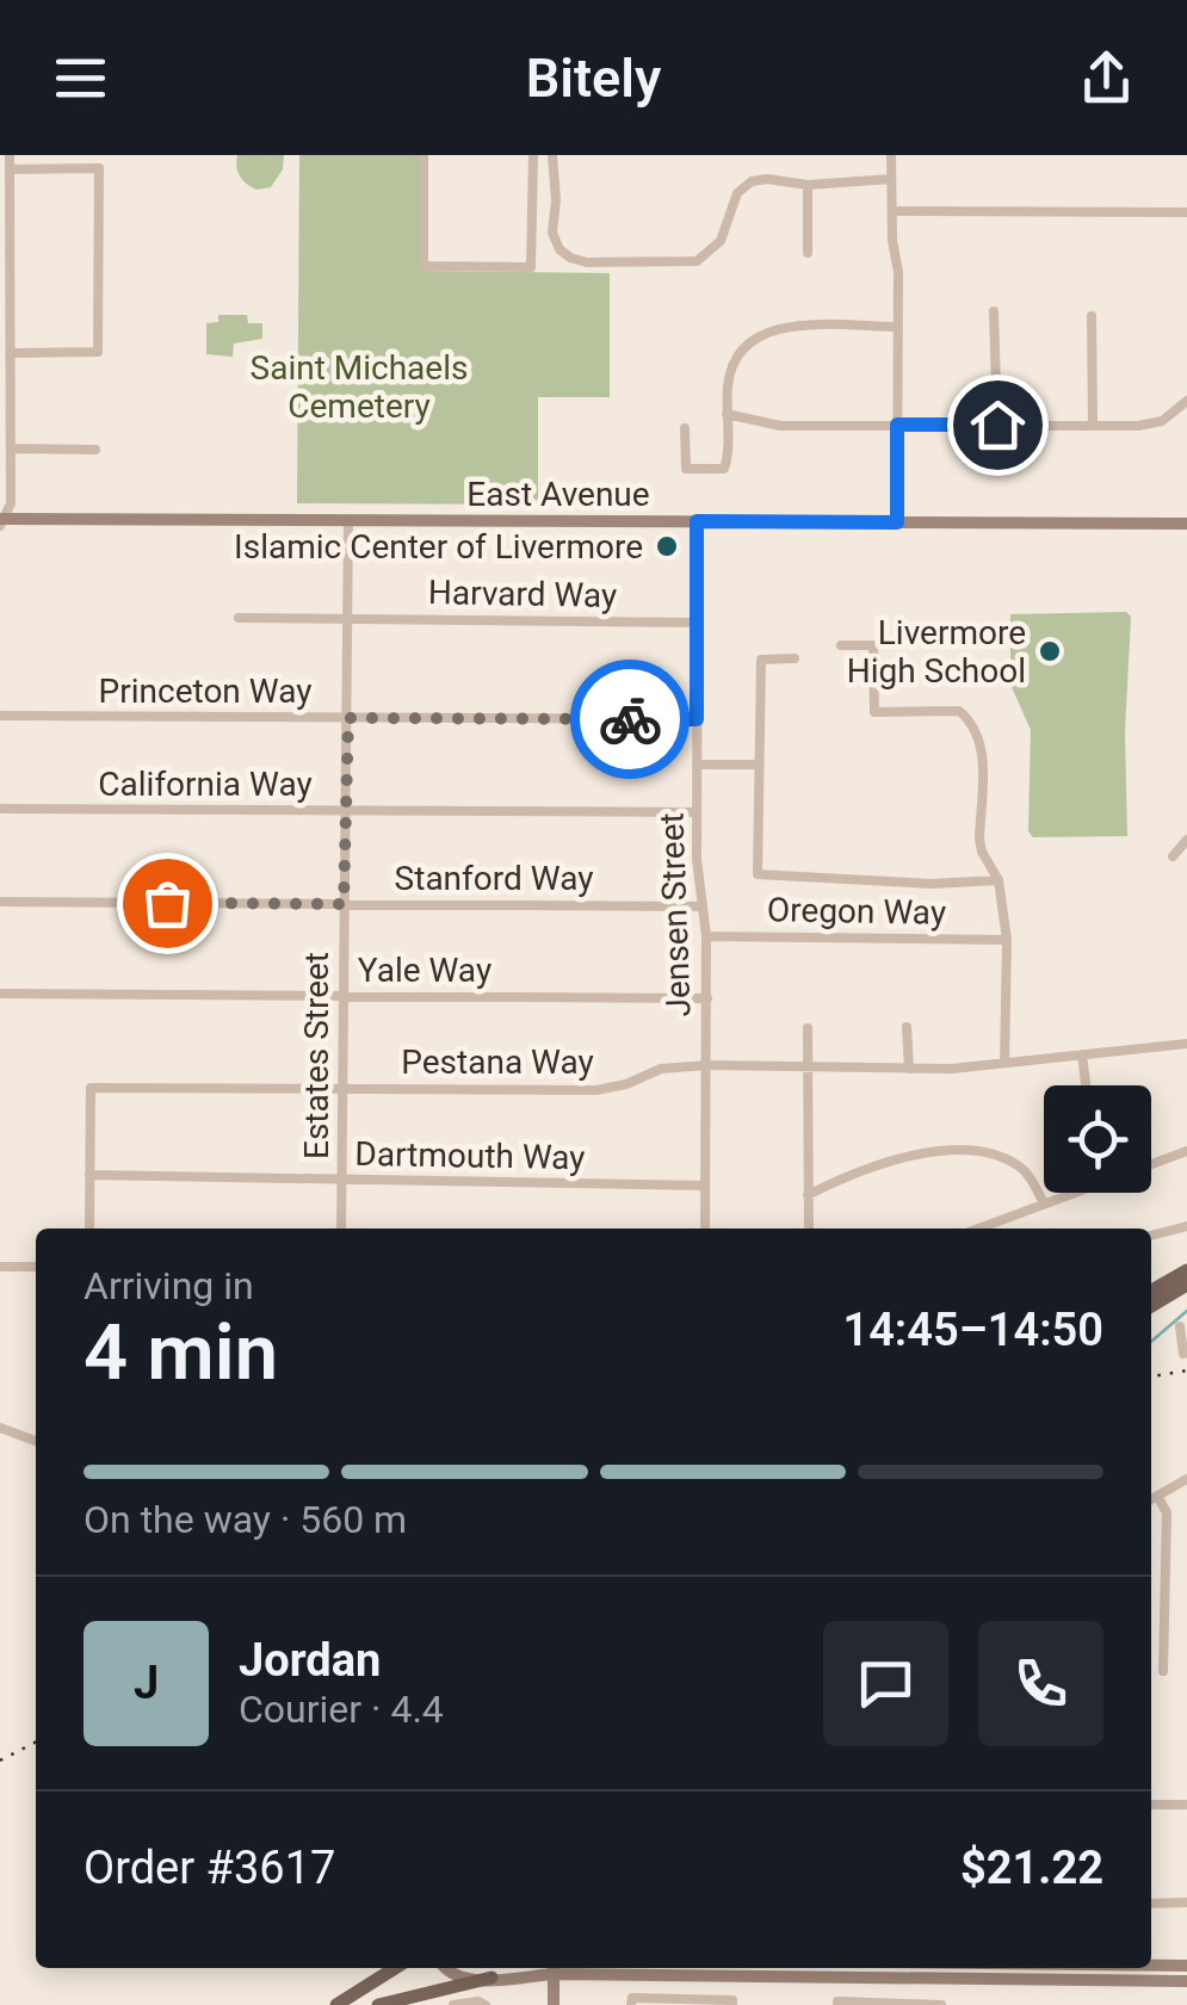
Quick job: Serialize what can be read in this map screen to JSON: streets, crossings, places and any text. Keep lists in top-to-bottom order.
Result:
{
  "streets": {
    "main road": ["East Avenue"],
    "street": [
      "Harvard Way",
      "Princeton Way",
      "California Way",
      "Stanford Way",
      "Oregon Way",
      "Jensen Street",
      "Yale Way",
      "Estates Street",
      "Pestana Way",
      "Dartmouth Way"
    ]
  },
  "crossings": [
    ["East Avenue", "Jensen Street"],
    ["East Avenue", "Estates Street"],
    ["Harvard Way", "Jensen Street"],
    ["Harvard Way", "Estates Street"],
    ["Princeton Way", "Jensen Street"],
    ["Princeton Way", "Estates Street"],
    ["California Way", "Jensen Street"],
    ["California Way", "Estates Street"],
    ["Stanford Way", "Jensen Street"],
    ["Stanford Way", "Estates Street"],
    ["Oregon Way", "Jensen Street"],
    ["Jensen Street", "Yale Way"],
    ["Jensen Street", "Pestana Way"],
    ["Jensen Street", "Dartmouth Way"],
    ["Yale Way", "Estates Street"],
    ["Estates Street", "Pestana Way"],
    ["Estates Street", "Dartmouth Way"],
    ["Pestana Way", "Dartmouth Way"]
  ],
  "parks": ["Saint Michaels Cemetery"],
  "places": ["Islamic Center of Livermore", "Livermore High School"],
  "page": {
    "header": "Bitely",
    "heading": ["4 min", "Arriving in", "14:45–14:50"],
    "panel": [
      "Jordan",
      "Courier · 4.4",
      "Order #3617",
      "$21.22"
    ],
    "bar": "On the way · 560 m",
    "round": "J"
  }
}
